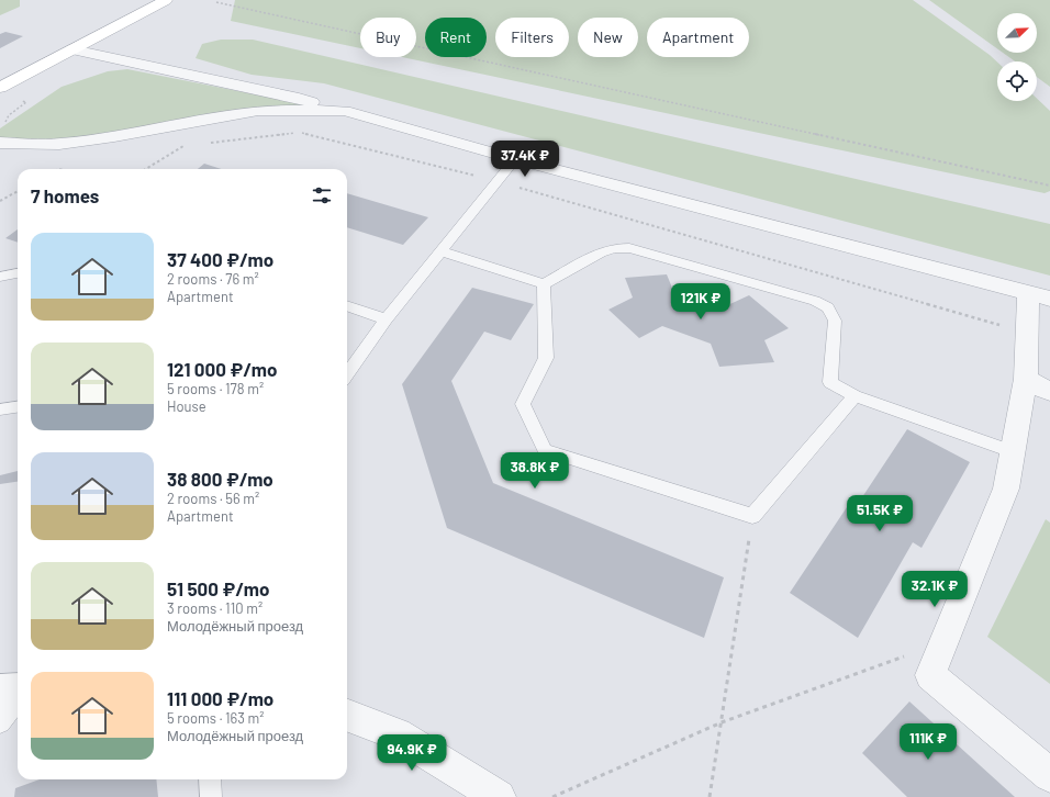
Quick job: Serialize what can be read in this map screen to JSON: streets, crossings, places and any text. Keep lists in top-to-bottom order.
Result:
{
  "north": "top right",
  "page": {
    "chip": [
      "Buy",
      "Rent",
      "Filters",
      "New",
      "Apartment"
    ],
    "price": [
      "37.4K ₽",
      "121K ₽",
      "38.8K ₽",
      "51.5K ₽",
      "32.1K ₽",
      "111K ₽",
      "94.9K ₽"
    ],
    "heading": "7 homes",
    "list": [
      {
        "name": "37 400 ₽/mo",
        "note": "2 rooms · 76 m² · Apartment"
      },
      {
        "name": "121 000 ₽/mo",
        "note": "5 rooms · 178 m² · House"
      },
      {
        "name": "38 800 ₽/mo",
        "note": "2 rooms · 56 m² · Apartment"
      },
      {
        "name": "51 500 ₽/mo",
        "note": "3 rooms · 110 m² · Молодёжный проезд"
      },
      {
        "name": "111 000 ₽/mo",
        "note": "5 rooms · 163 m² · Молодёжный проезд"
      }
    ]
  }
}
